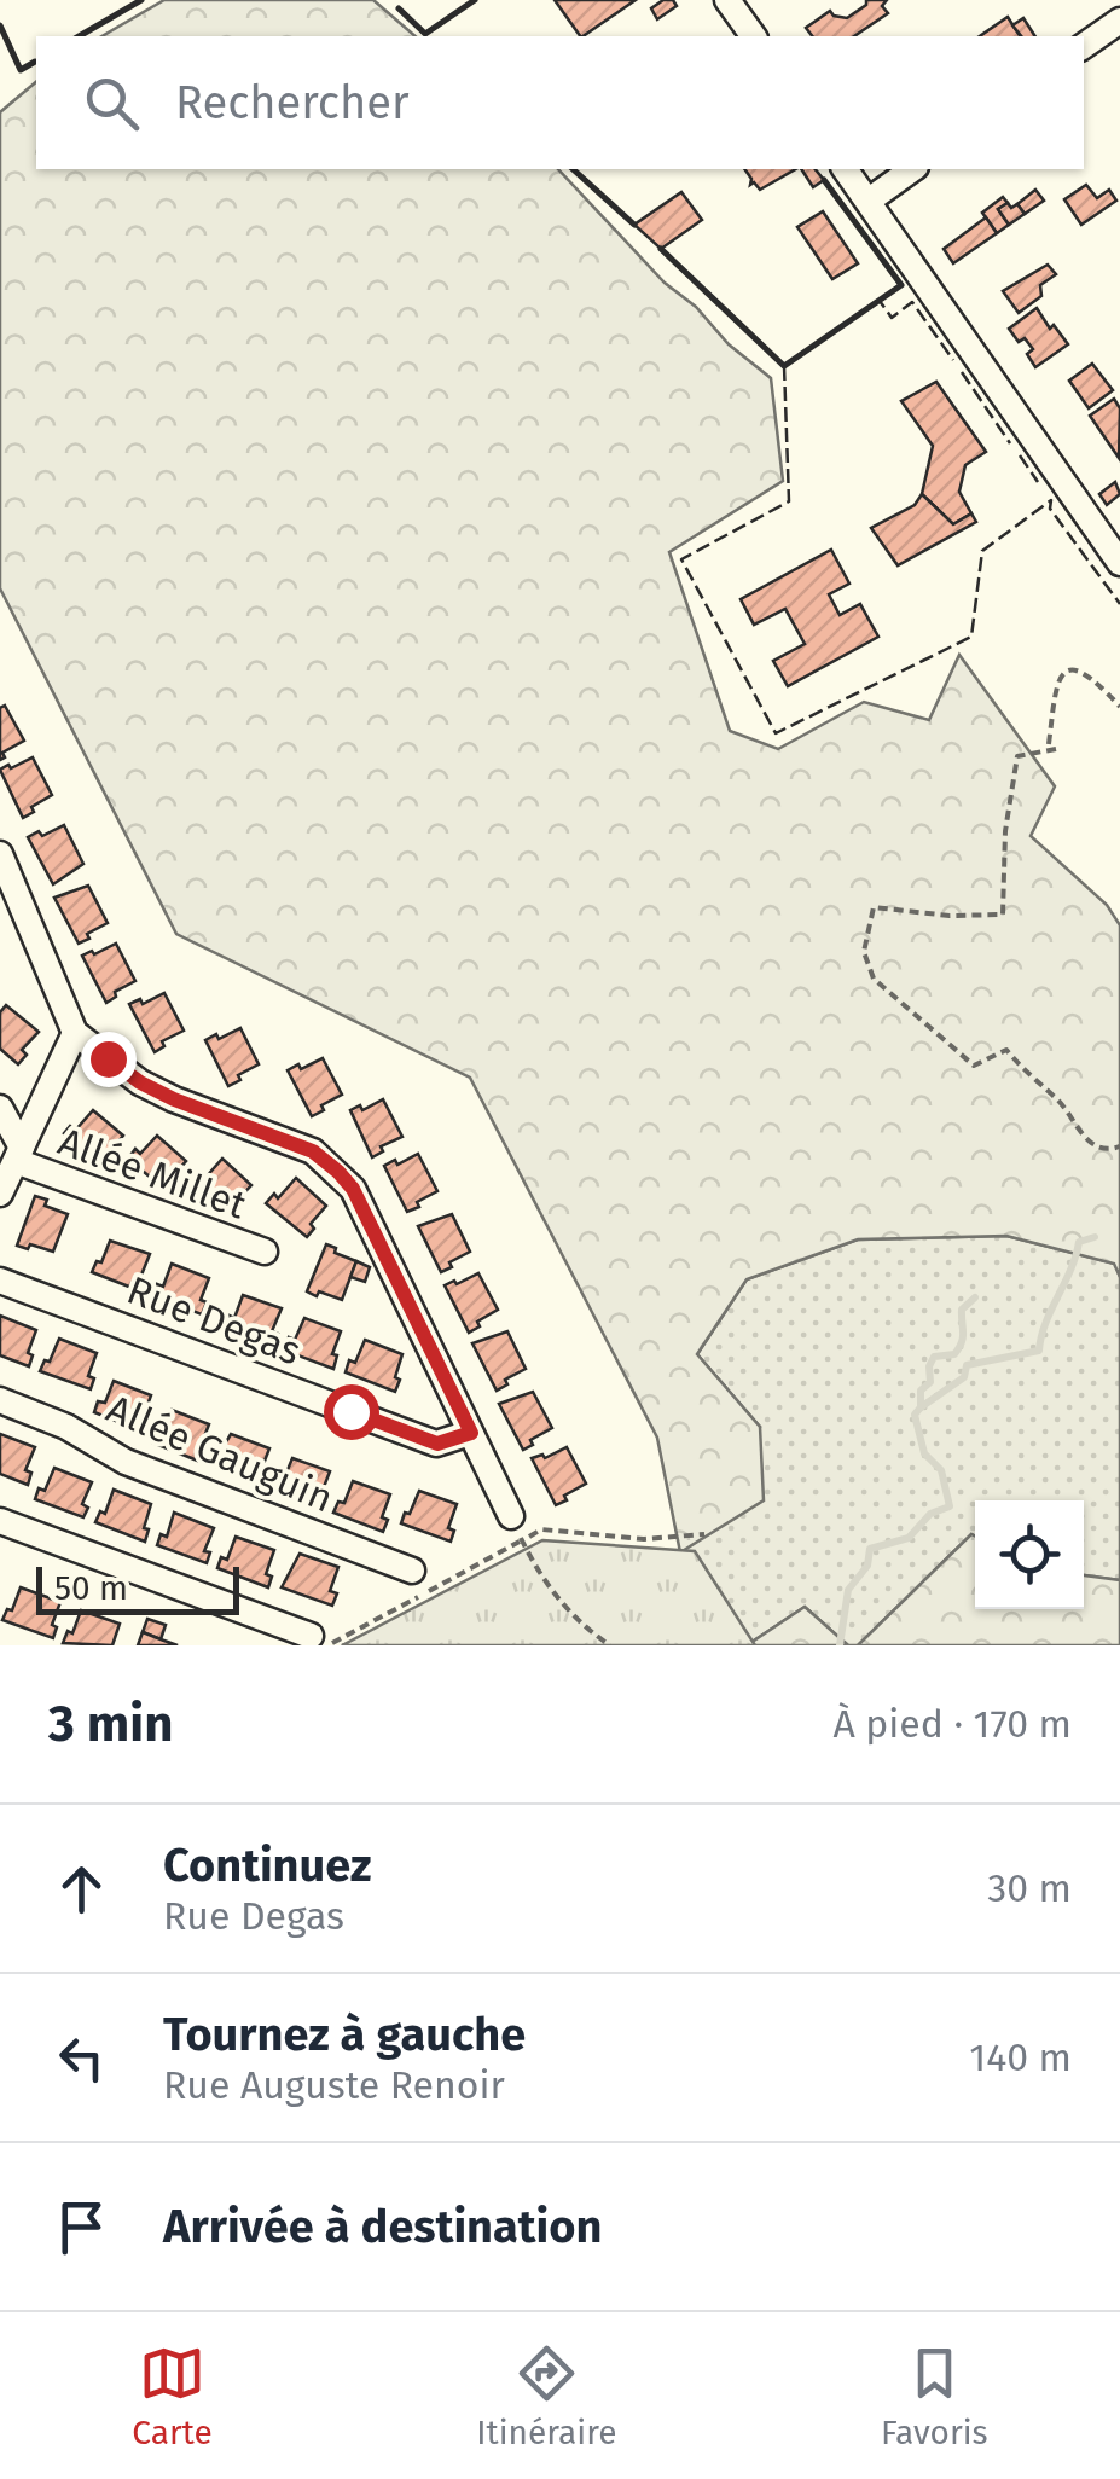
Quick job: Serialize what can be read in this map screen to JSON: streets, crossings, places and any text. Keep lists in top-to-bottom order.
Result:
{
  "streets": {
    "street": ["Allée Millet", "Rue Degas", "Allée Gauguin"]
  },
  "scale_bar": "50 m",
  "page": {
    "search": "Rechercher",
    "scale": "50 m",
    "heading": ["3 min", "À pied · 170 m"],
    "list": [
      ["Continuez", "Rue Degas", "30 m"],
      ["Tournez à gauche", "Rue Auguste Renoir", "140 m"],
      "Arrivée à destination"
    ],
    "nav": ["Carte", "Itinéraire", "Favoris"]
  }
}
